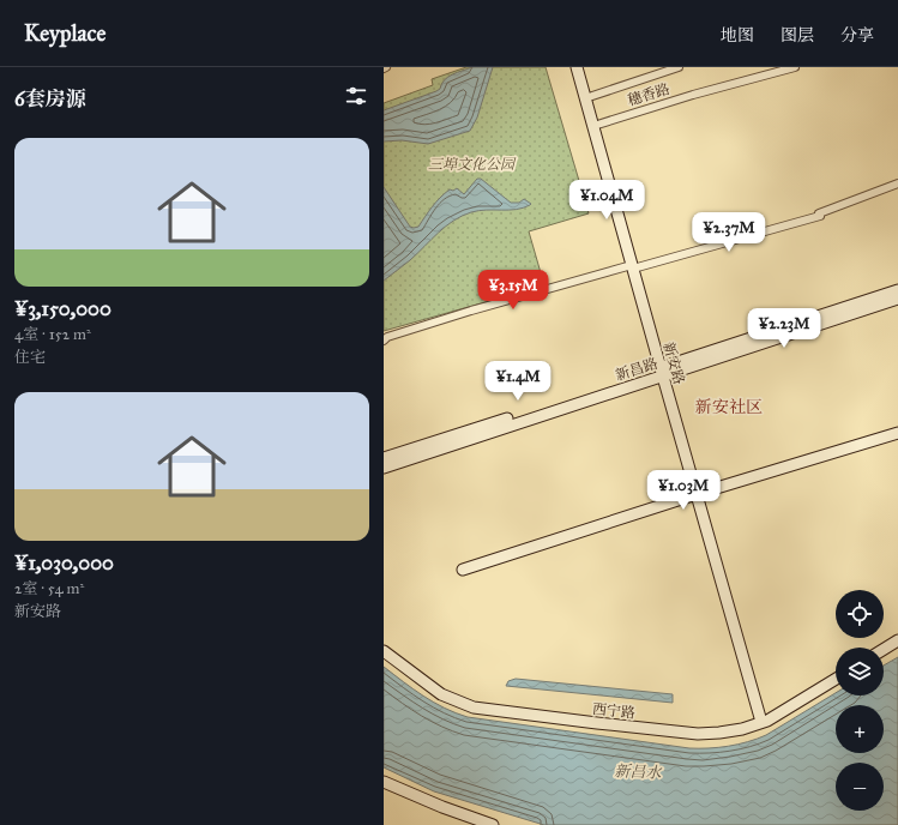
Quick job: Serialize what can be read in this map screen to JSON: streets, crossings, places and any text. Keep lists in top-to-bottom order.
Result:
{
  "streets": {
    "street": [
      "穗香路",
      "新安路",
      "新昌路",
      "西宁路"
    ]
  },
  "crossings": [
    ["穗香路", "新安路"],
    ["新安路", "新昌路"],
    ["新安路", "西宁路"]
  ],
  "districts": ["新安社区"],
  "water": ["新昌水"],
  "parks": ["三埠文化公园"],
  "page": {
    "header": "Keyplace",
    "nav": ["地图", "图层", "分享"],
    "heading": "6套房源",
    "list": [
      {
        "name": "¥3,150,000",
        "note": "4室 · 152 m² · 住宅"
      },
      {
        "name": "¥1,030,000",
        "note": "2室 · 54 m² · 新安路"
      }
    ],
    "price": [
      "¥1.04M",
      "¥2.37M",
      "¥3.15M",
      "¥2.23M",
      "¥1.4M",
      "¥1.03M"
    ],
    "map_buttons": ["+", "−"]
  }
}
